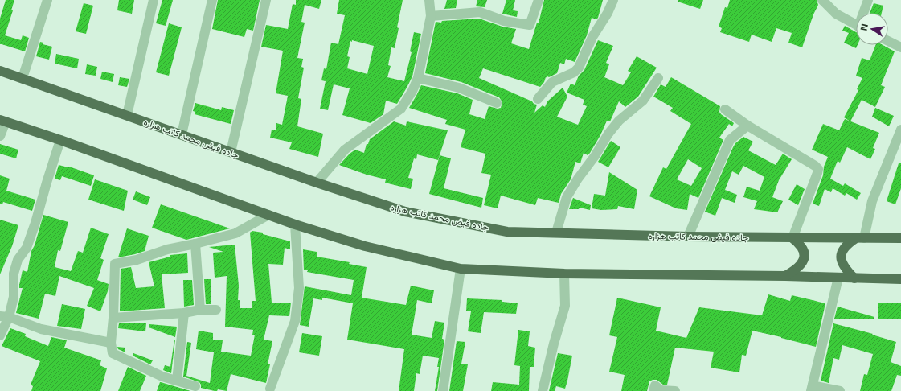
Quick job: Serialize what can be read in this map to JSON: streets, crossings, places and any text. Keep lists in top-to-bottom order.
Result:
{
  "streets": {
    "main road": ["جاده فیض محمد کاتب هزاره"]
  },
  "north": "left"
}
